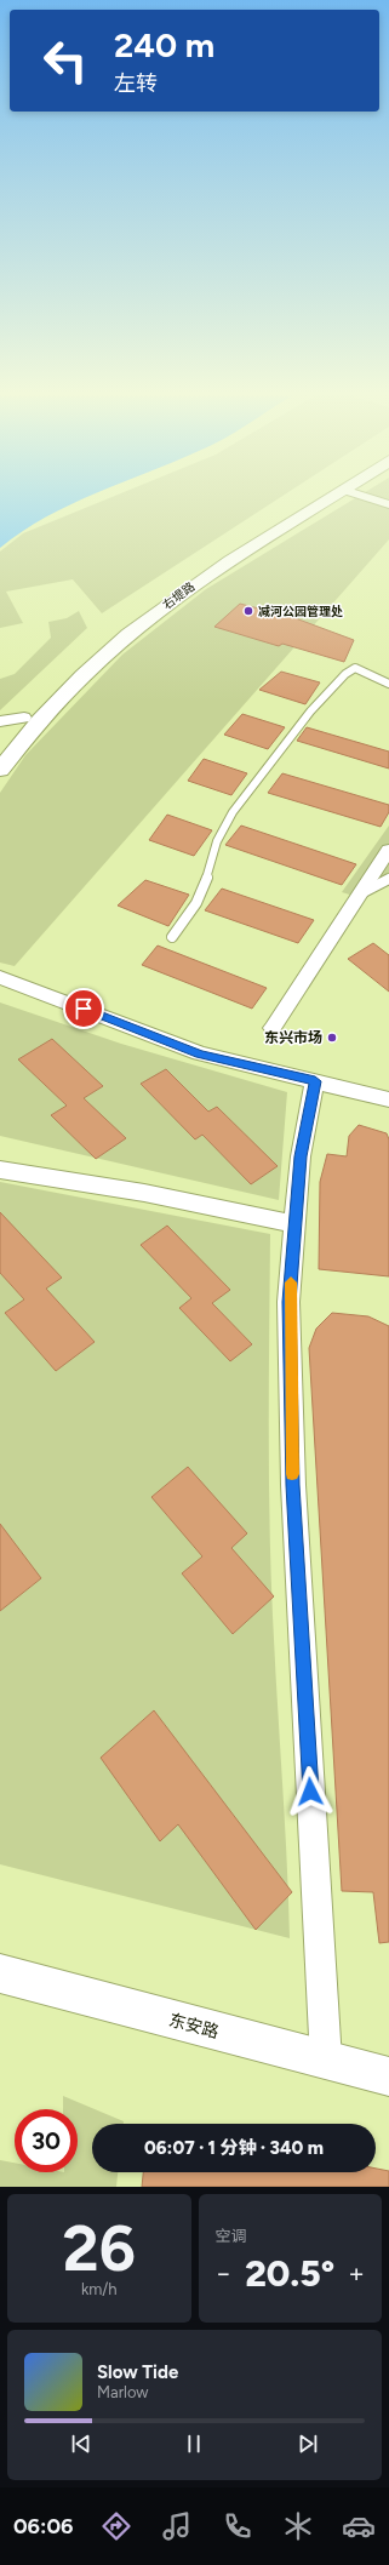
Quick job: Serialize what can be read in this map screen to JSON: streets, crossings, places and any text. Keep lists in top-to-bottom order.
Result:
{
  "streets": {
    "main road": ["右堤路"],
    "street": ["东安路"]
  },
  "places": ["减河公园管理处", "东兴市场"],
  "page": {
    "turn": ["240 m", "左转"],
    "limit": "30",
    "trip": "06:07 · 1 分钟 · 340 m",
    "tile": [
      ["26", "km/h"],
      "空调"
    ],
    "heat": ["−", "20.5°", "+"],
    "song": ["Slow Tide", "Marlow"],
    "tabs": "06:06"
  }
}
